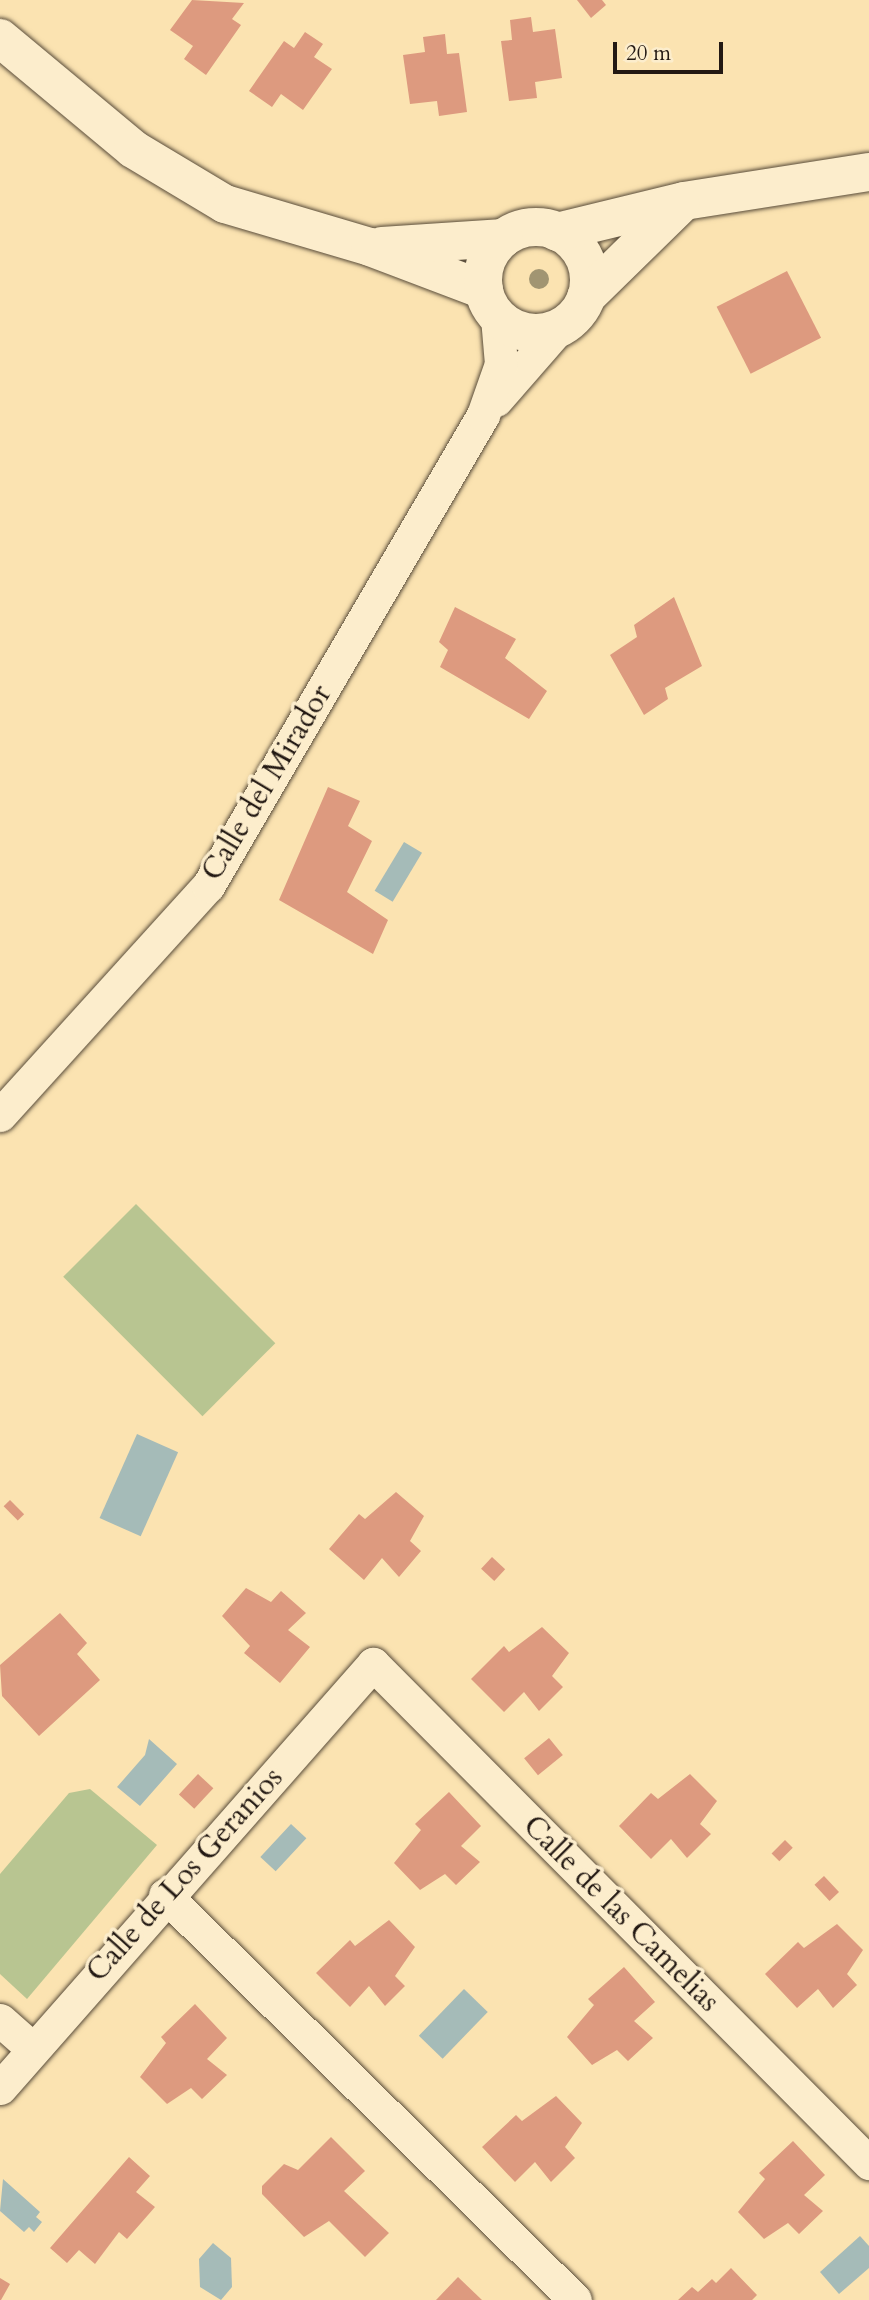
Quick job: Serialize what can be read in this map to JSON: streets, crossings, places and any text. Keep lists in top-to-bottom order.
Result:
{
  "streets": {
    "street": ["Calle del Mirador", "Calle de Los Geranios", "Calle de las Camelias"]
  },
  "crossings": [
    ["Calle de Los Geranios", "Calle de las Camelias"]
  ],
  "scale_bar": "20 m"
}
